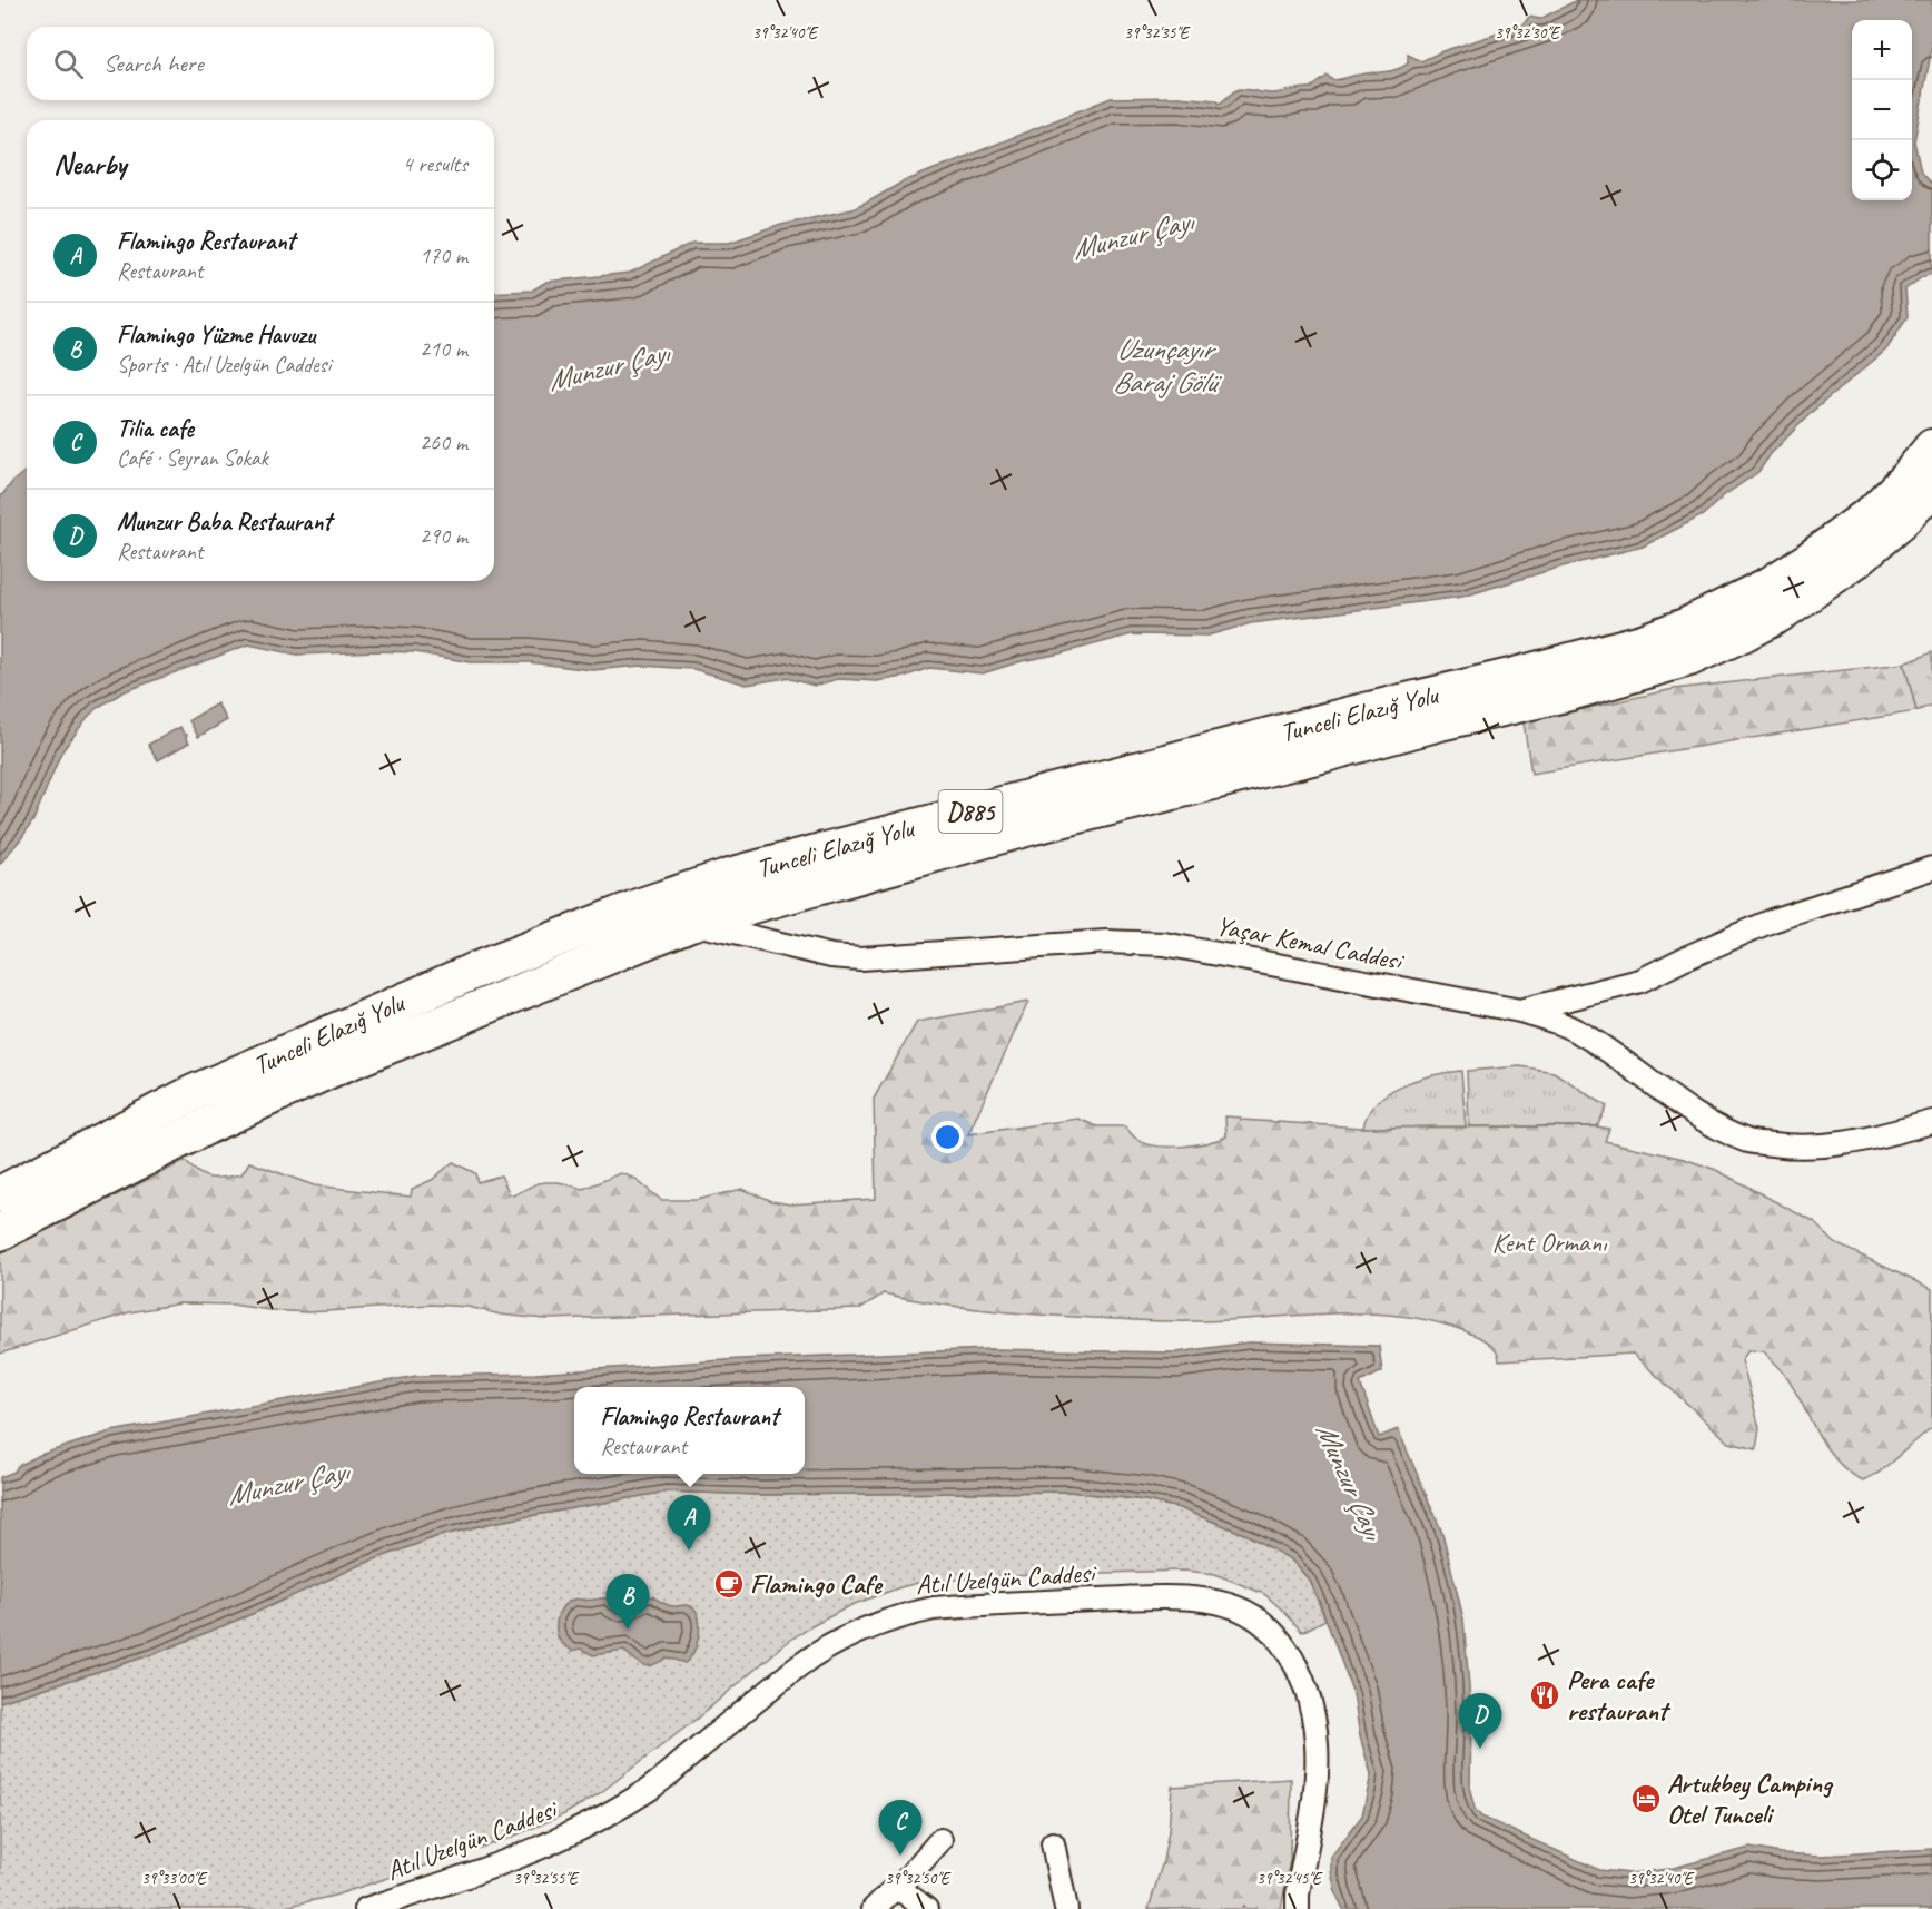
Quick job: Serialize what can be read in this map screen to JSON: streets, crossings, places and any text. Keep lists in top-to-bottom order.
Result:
{
  "streets": {
    "main road": ["Tunceli Elazığ Yolu", "D885"],
    "street": ["Yaşar Kemal Caddesi", "Atıl Uzelgün Caddesi"]
  },
  "crossings": [
    ["Tunceli Elazığ Yolu", "Yaşar Kemal Caddesi"]
  ],
  "water": ["Munzur Çayı", "Uzunçayır Baraj Gölü"],
  "parks": ["Kent Ormanı"],
  "places": {
    "cafe": ["Flamingo Cafe"],
    "restaurant": ["Pera cafe restaurant"],
    "hotel": ["Artukbey Camping Otel Tunceli"]
  },
  "page": {
    "map_buttons": ["+", "−"],
    "search": "Search here",
    "heading": ["Nearby", "4 results"],
    "list": [
      {
        "mark": "A",
        "name": "Flamingo Restaurant",
        "note": "Restaurant",
        "value": "170 m"
      },
      {
        "mark": "B",
        "name": "Flamingo Yüzme Havuzu",
        "note": "Sports · Atıl Uzelgün Caddesi",
        "value": "210 m"
      },
      {
        "mark": "C",
        "name": "Tilia cafe",
        "note": "Café · Seyran Sokak",
        "value": "260 m"
      },
      {
        "mark": "D",
        "name": "Munzur Baba Restaurant",
        "note": "Restaurant",
        "value": "290 m"
      }
    ],
    "popup": ["Flamingo Restaurant", "Restaurant"],
    "pins": [
      "A",
      "B",
      "D",
      "C"
    ]
  },
  "coordinates": [
    "39°32'40\"E",
    "39°32'35\"E",
    "39°32'30\"E",
    "39°33'00\"E",
    "39°32'55\"E",
    "39°32'50\"E",
    "39°32'45\"E"
  ]
}
